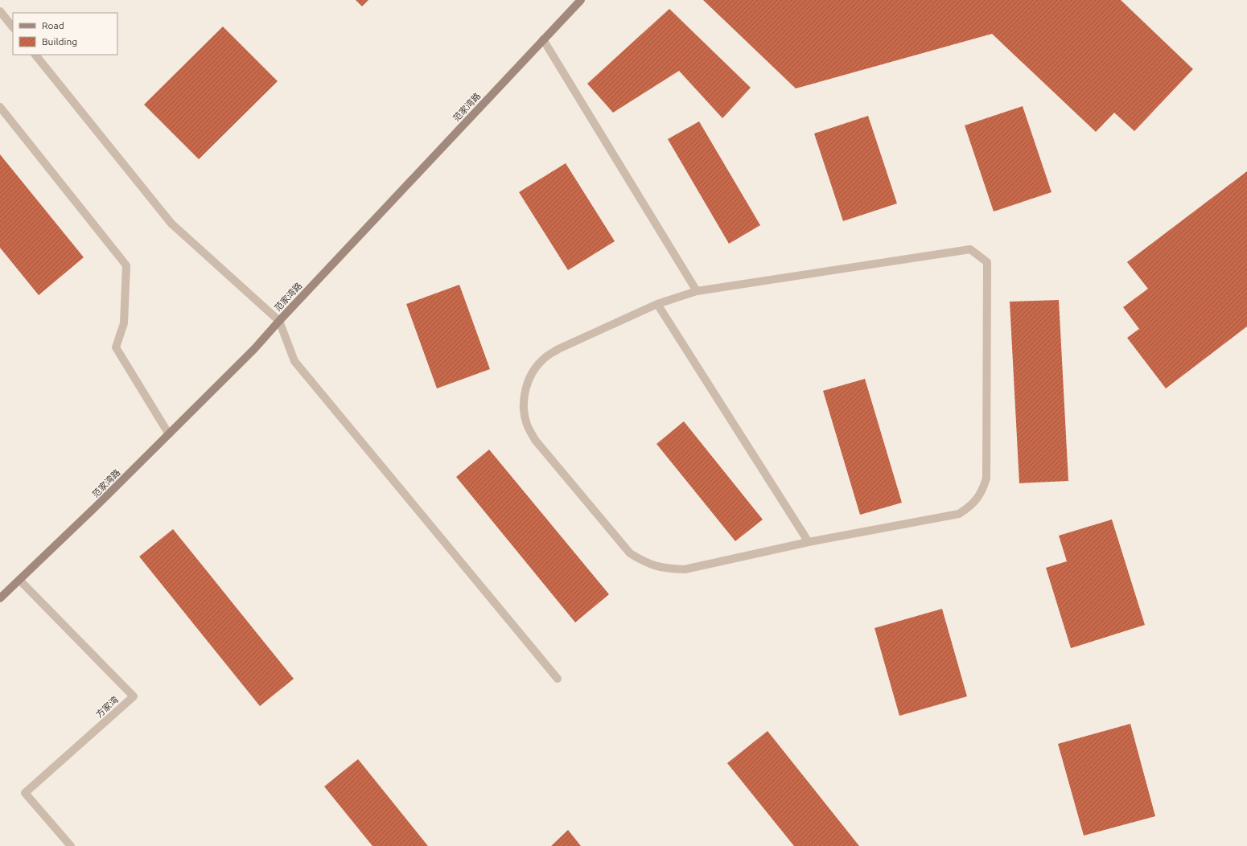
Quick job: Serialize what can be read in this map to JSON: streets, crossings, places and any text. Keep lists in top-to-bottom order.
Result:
{
  "streets": {
    "main road": ["范家湾路"],
    "street": ["方家湾"]
  },
  "crossings": [
    ["范家湾路", "方家湾"]
  ],
  "legend": ["Road", "Building"]
}
